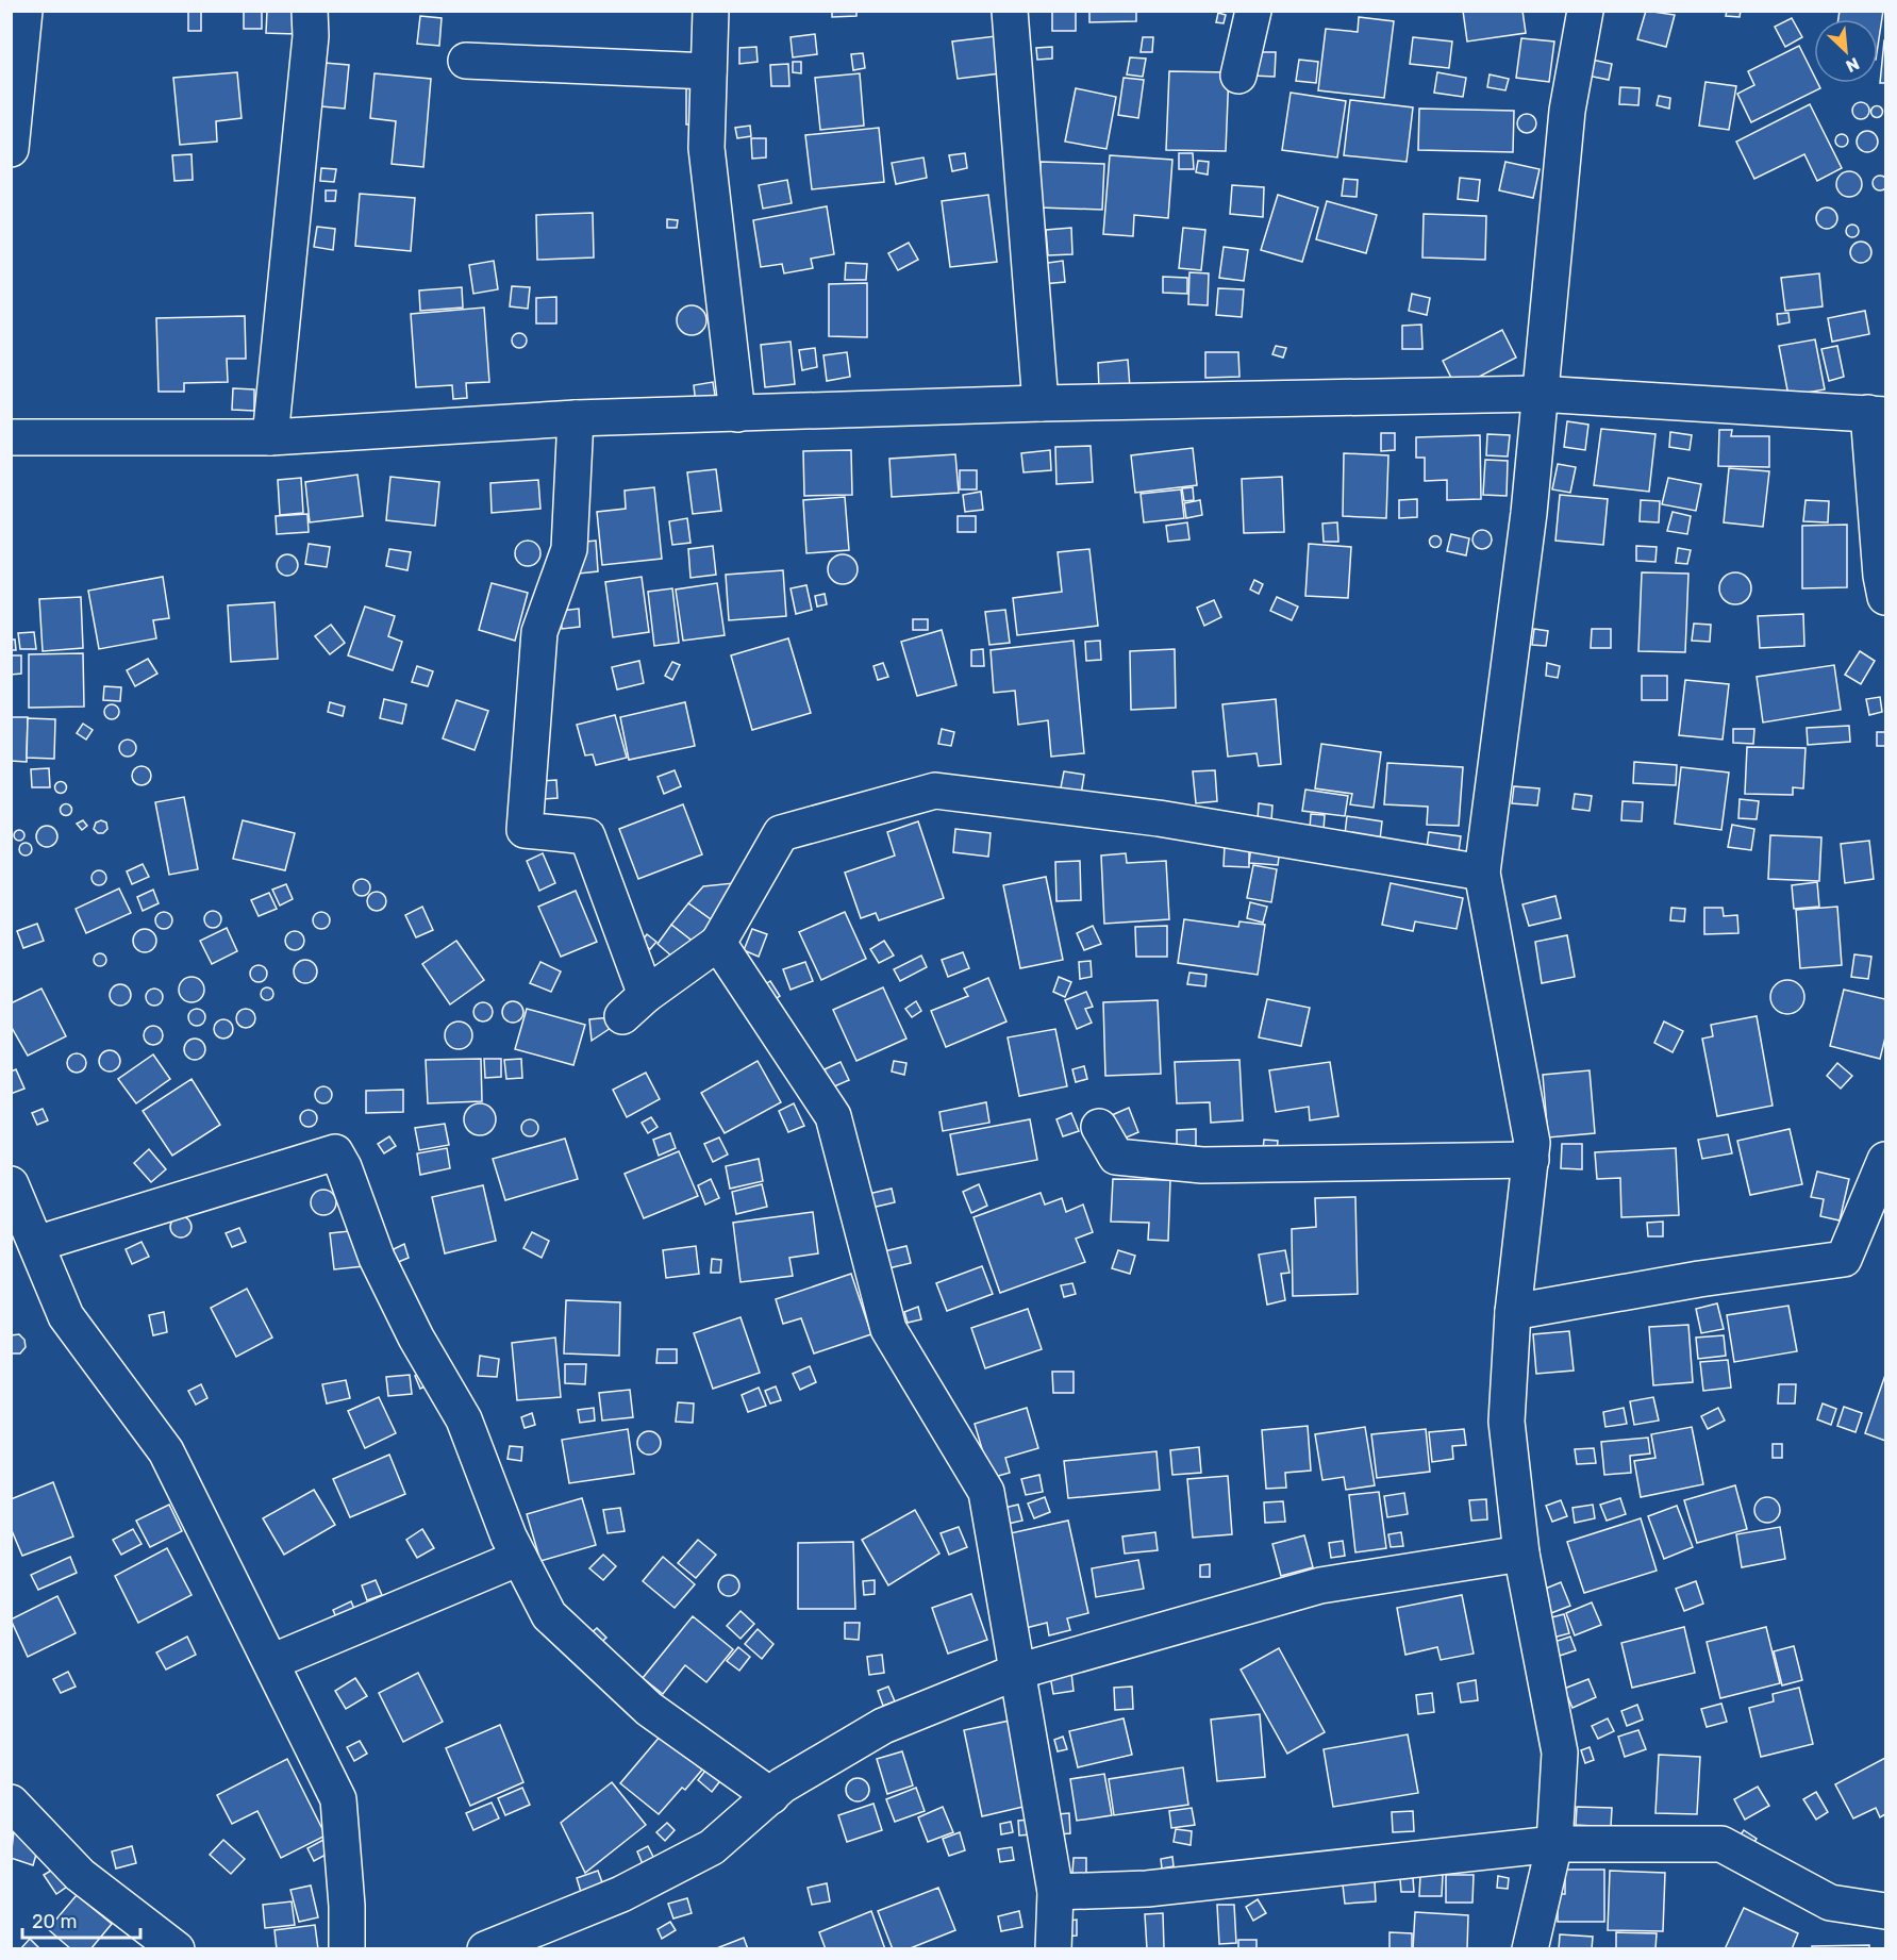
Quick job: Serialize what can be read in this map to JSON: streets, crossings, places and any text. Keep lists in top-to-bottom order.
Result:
{
  "scale_bar": "20 m",
  "north": "bottom right"
}
